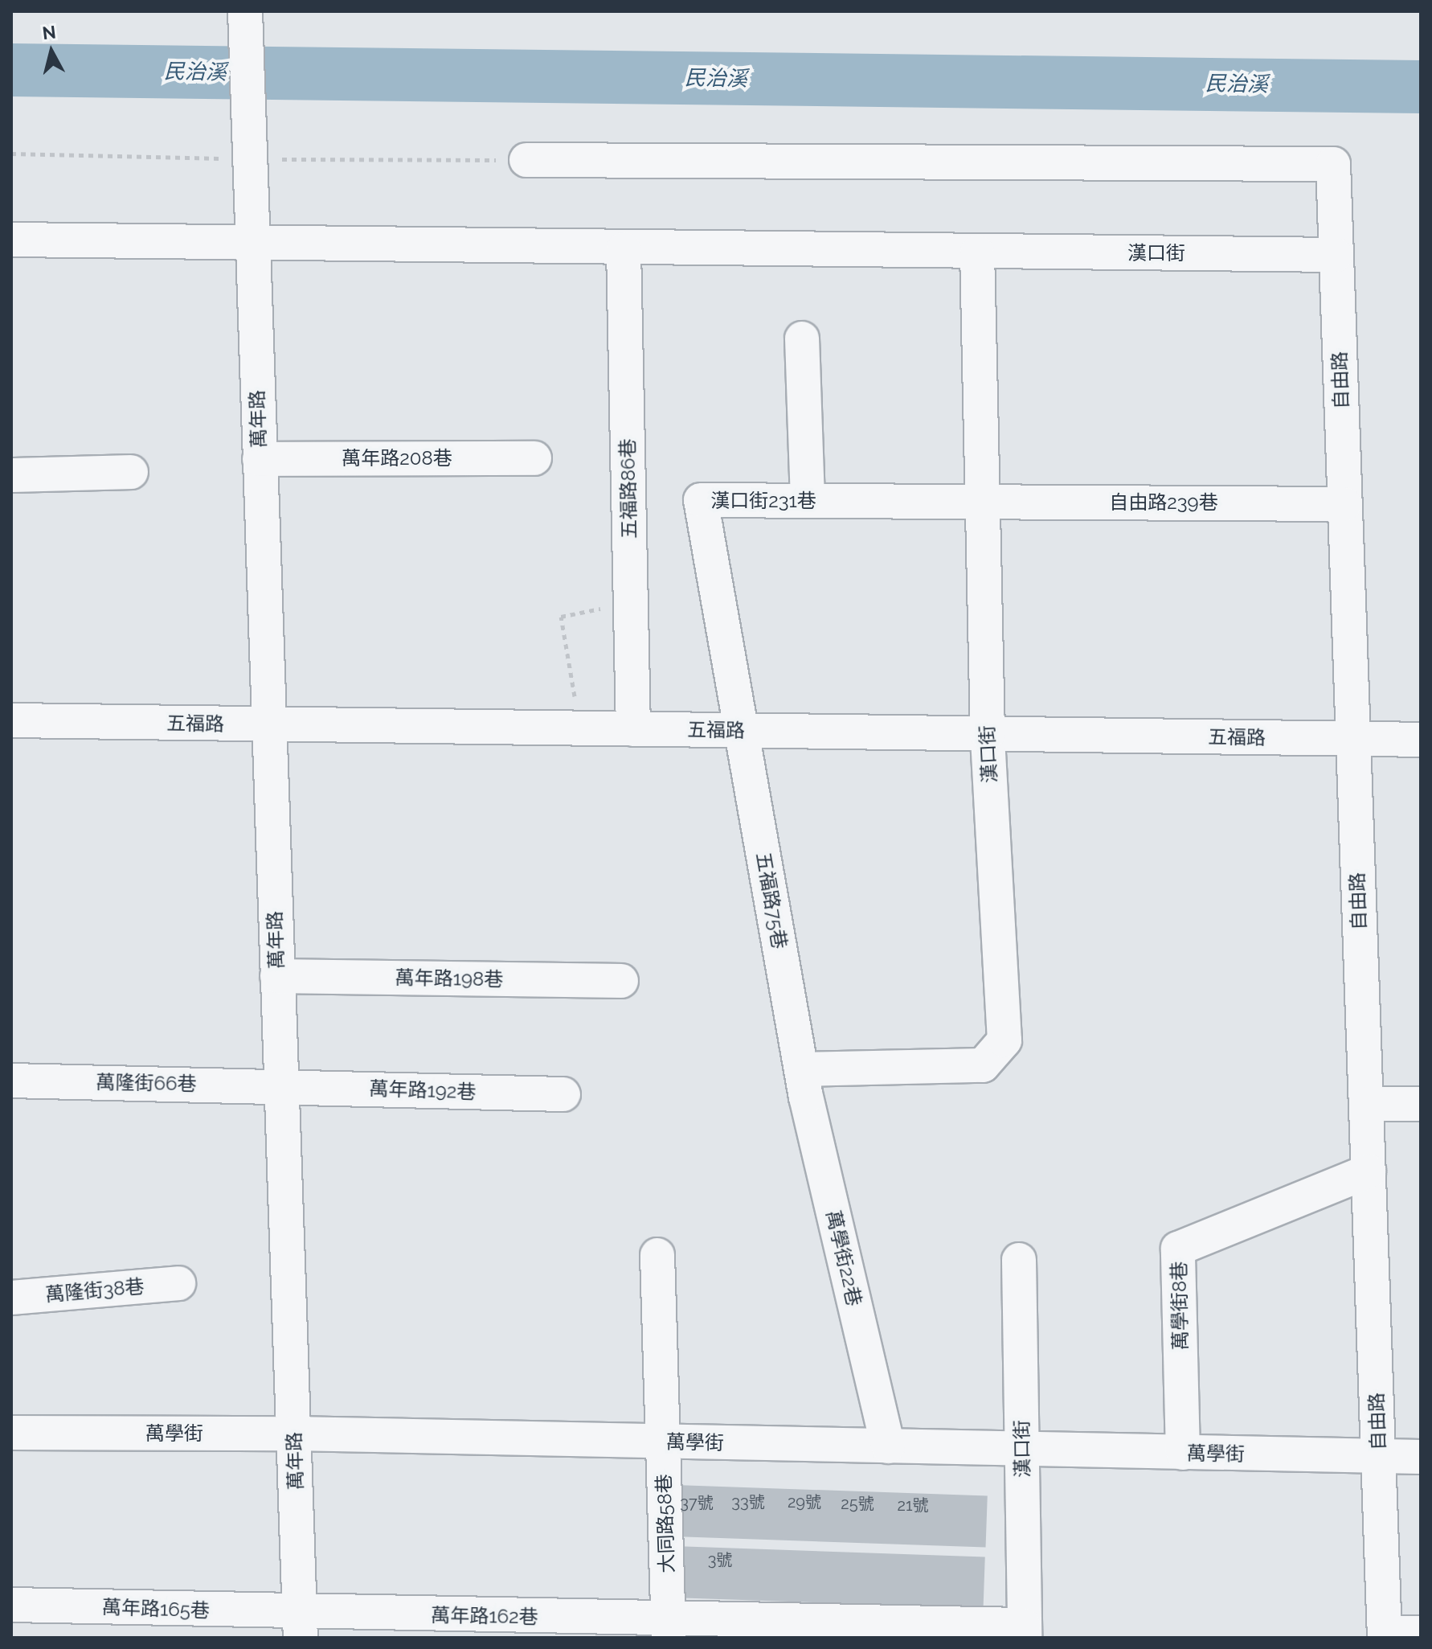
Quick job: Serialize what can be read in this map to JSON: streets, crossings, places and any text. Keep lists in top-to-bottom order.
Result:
{
  "streets": {
    "street": [
      "漢口街",
      "自由路",
      "萬年路",
      "萬年路208巷",
      "五福路86巷",
      "漢口街231巷",
      "自由路239巷",
      "五福路",
      "五福路75巷",
      "萬年路198巷",
      "萬隆街66巷",
      "萬年路192巷",
      "萬學街22巷",
      "萬隆街38巷",
      "萬學街8巷",
      "萬學街",
      "大同路58巷",
      "萬年路165巷",
      "萬年路162巷"
    ]
  },
  "crossings": [
    ["漢口街", "自由路"],
    ["漢口街", "五福路86巷"],
    ["漢口街", "漢口街231巷"],
    ["漢口街", "自由路239巷"],
    ["漢口街", "五福路"],
    ["漢口街", "五福路75巷"],
    ["漢口街", "萬學街22巷"],
    ["漢口街", "萬學街"],
    ["漢口街", "萬年路162巷"],
    ["自由路", "自由路239巷"],
    ["自由路", "五福路"],
    ["自由路", "萬學街8巷"],
    ["自由路", "萬學街"],
    ["萬年路", "萬年路208巷"],
    ["萬年路", "五福路"],
    ["萬年路", "萬年路198巷"],
    ["萬年路", "萬隆街66巷"],
    ["萬年路", "萬年路192巷"],
    ["萬年路", "萬學街"],
    ["萬年路", "萬年路165巷"],
    ["萬年路", "萬年路162巷"],
    ["五福路86巷", "五福路"],
    ["漢口街231巷", "自由路239巷"],
    ["漢口街231巷", "五福路"],
    ["漢口街231巷", "五福路75巷"],
    ["五福路", "五福路75巷"],
    ["五福路75巷", "萬學街22巷"],
    ["萬隆街66巷", "萬年路192巷"],
    ["萬學街22巷", "萬學街"],
    ["萬學街8巷", "萬學街"],
    ["萬學街", "大同路58巷"],
    ["大同路58巷", "萬年路162巷"],
    ["萬年路165巷", "萬年路162巷"]
  ],
  "water": ["民治溪"],
  "house_numbers": [
    "33號",
    "29號",
    "37號",
    "25號",
    "21號",
    "3號"
  ],
  "north": "top"
}
